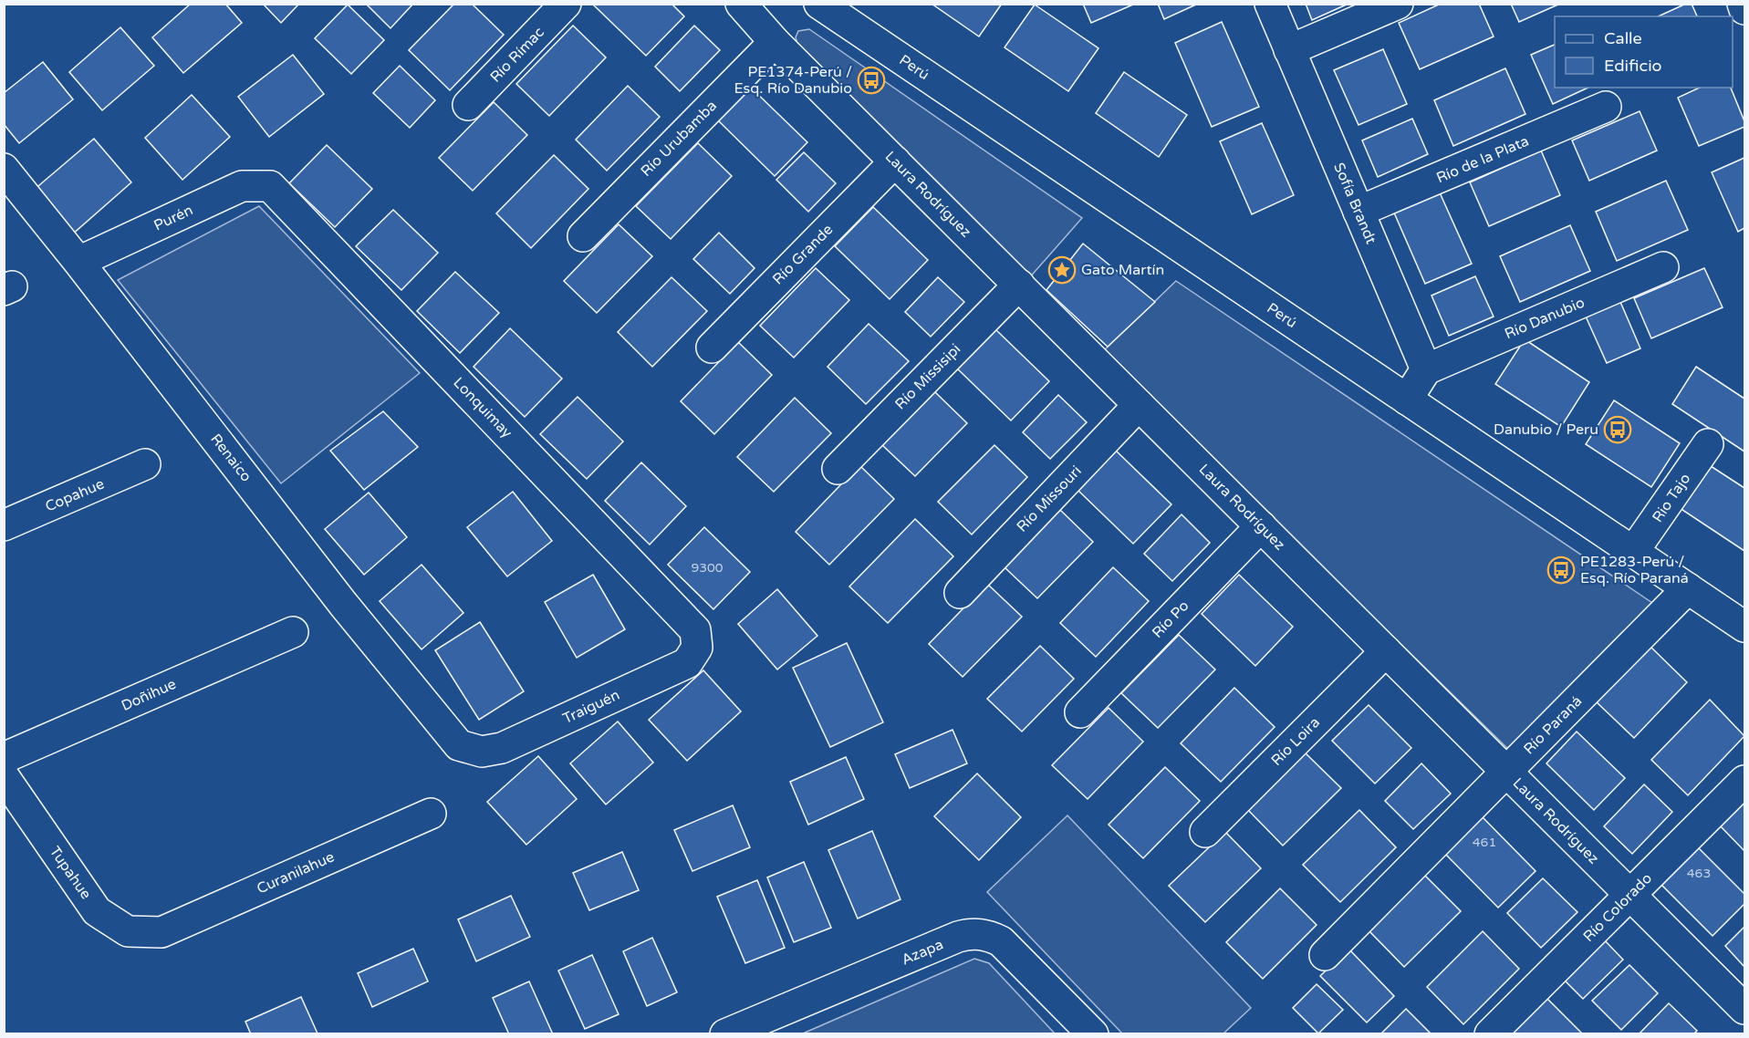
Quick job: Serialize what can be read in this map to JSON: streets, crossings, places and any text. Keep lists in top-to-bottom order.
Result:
{
  "streets": {
    "street": [
      "Río Rímac",
      "Perú",
      "Río Urubamba",
      "Río de la Plata",
      "Laura Rodríguez",
      "Sofía Brandt",
      "Purén",
      "Río Grande",
      "Río Danubio",
      "Río Missisipi",
      "Lonquimay",
      "Renaico",
      "Copahue",
      "Rio Tajo",
      "Río Missouri",
      "Río Po",
      "Doñihue",
      "Traiguén",
      "Río Paraná",
      "Río Loira",
      "Tupahue",
      "Curanilahue",
      "Río Colorado",
      "Azapa"
    ]
  },
  "crossings": [
    ["Perú", "Rio Tajo"],
    ["Perú", "Río Paraná"],
    ["Río Urubamba", "Laura Rodríguez"],
    ["Río de la Plata", "Sofía Brandt"],
    ["Laura Rodríguez", "Río Grande"],
    ["Laura Rodríguez", "Río Missisipi"],
    ["Laura Rodríguez", "Río Missouri"],
    ["Laura Rodríguez", "Río Po"],
    ["Laura Rodríguez", "Río Paraná"],
    ["Laura Rodríguez", "Río Loira"],
    ["Laura Rodríguez", "Río Colorado"],
    ["Sofía Brandt", "Río Danubio"],
    ["Purén", "Lonquimay"],
    ["Purén", "Renaico"],
    ["Lonquimay", "Traiguén"],
    ["Renaico", "Traiguén"],
    ["Tupahue", "Curanilahue"]
  ],
  "places": {
    "bus stop": ["PE1374-Perú / Esq. Río Danubio", "Danubio / Peru", "PE1283-Perú / Esq. Río Paraná"],
    "place": ["Gato Martín"]
  },
  "house_numbers": ["9300", "461", "463"],
  "legend": ["Calle", "Edificio"]
}
